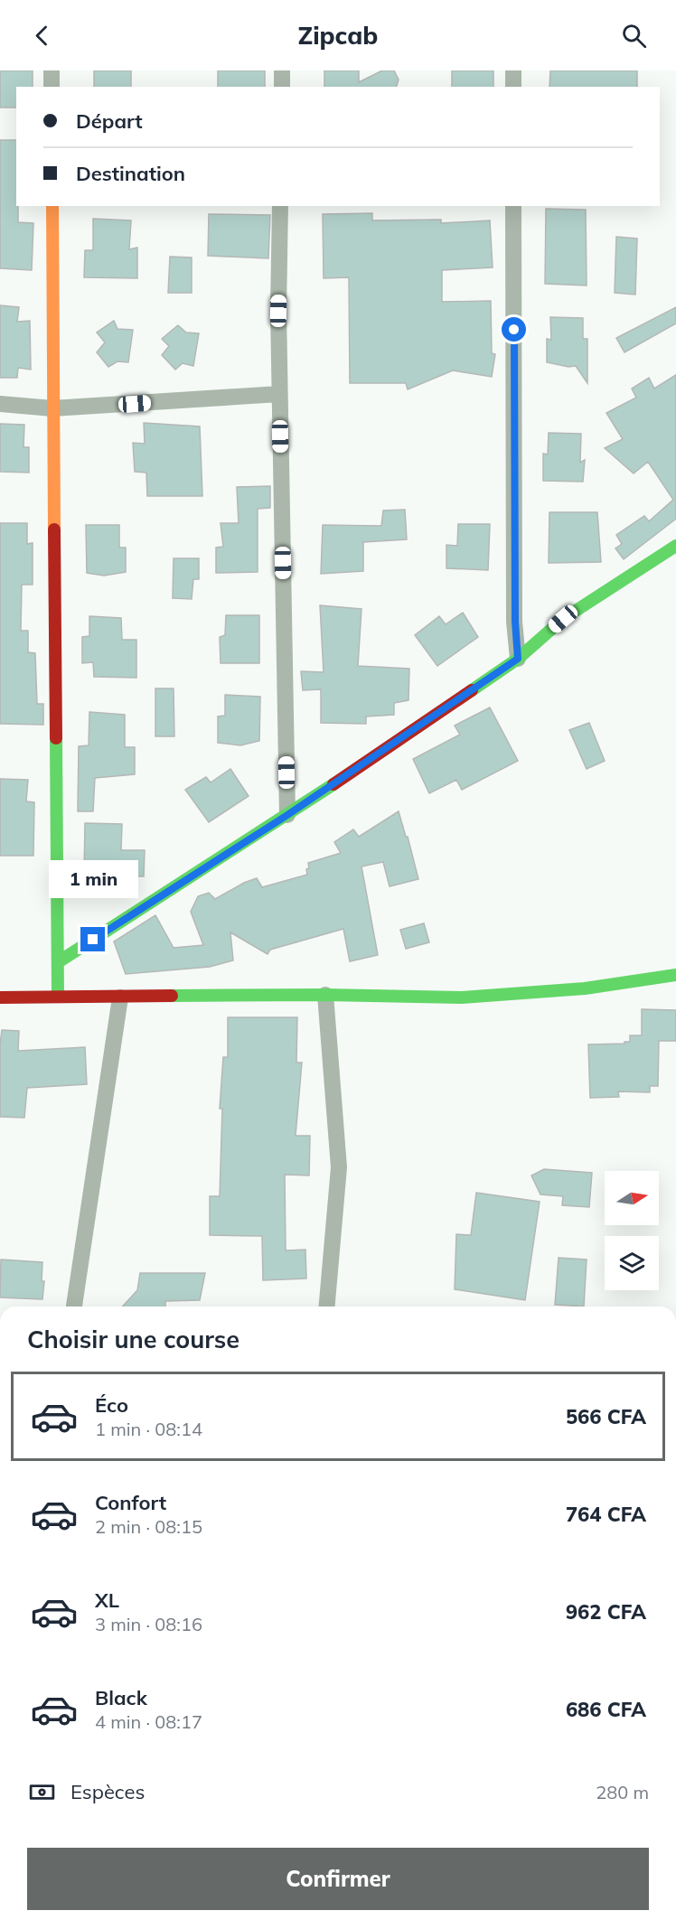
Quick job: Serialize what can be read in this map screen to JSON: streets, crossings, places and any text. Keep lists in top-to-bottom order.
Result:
{
  "north": "right",
  "page": {
    "header": "Zipcab",
    "banner": ["Départ", "Destination"],
    "bubble": "1 min",
    "heading": "Choisir une course",
    "list": [
      {
        "name": "Éco",
        "note": "1 min · 08:14",
        "value": "566 CFA"
      },
      {
        "name": "Confort",
        "note": "2 min · 08:15",
        "value": "764 CFA"
      },
      {
        "name": "XL",
        "note": "3 min · 08:16",
        "value": "962 CFA"
      },
      {
        "name": "Black",
        "note": "4 min · 08:17",
        "value": "686 CFA"
      }
    ],
    "pay": ["Espèces", "280 m"],
    "buttons": "Confirmer"
  }
}
